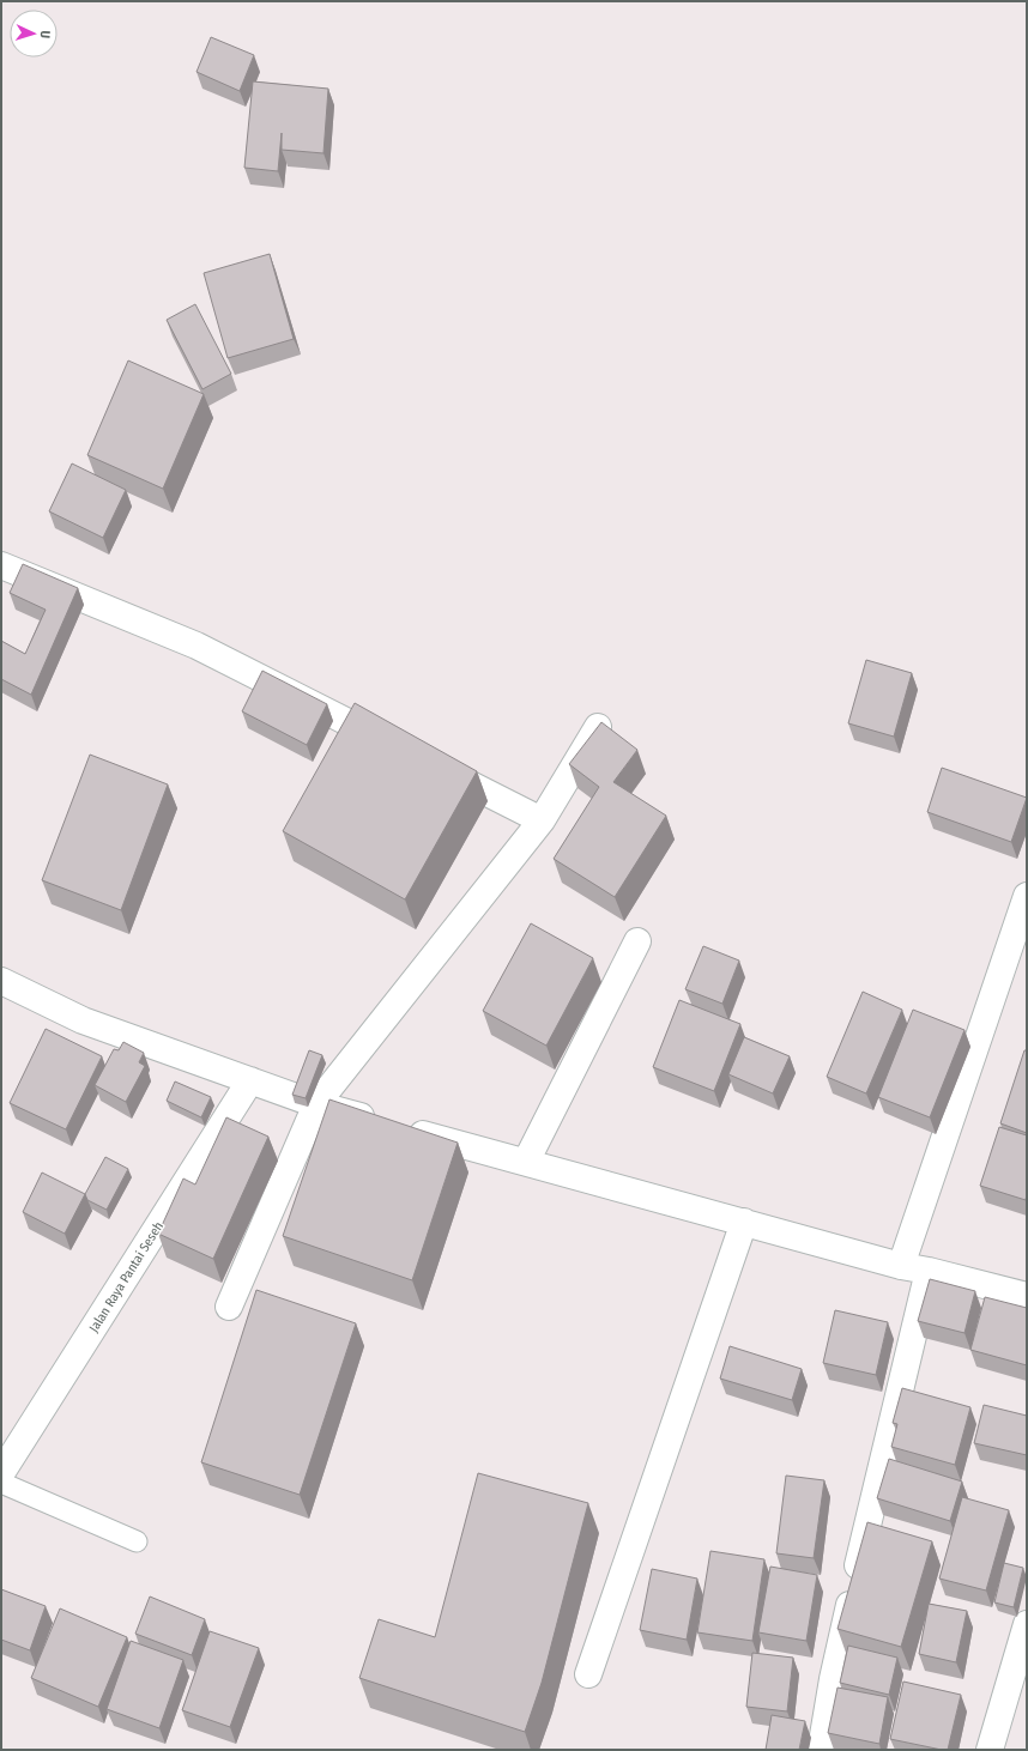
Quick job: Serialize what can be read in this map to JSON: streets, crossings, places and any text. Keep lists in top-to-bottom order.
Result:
{
  "streets": {
    "street": ["Jalan Raya Pantai Seseh"]
  },
  "north": "right"
}
